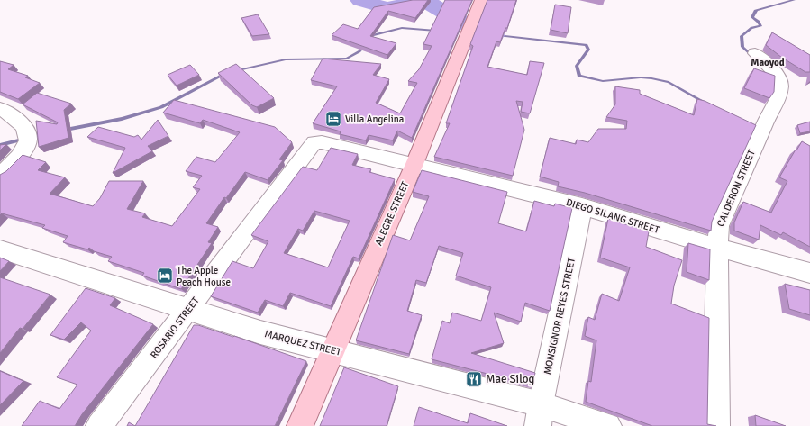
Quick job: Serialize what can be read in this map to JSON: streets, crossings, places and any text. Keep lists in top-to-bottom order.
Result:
{
  "streets": {
    "main road": ["ALEGRE STREET"],
    "street": [
      "CALDERON STREET",
      "DIEGO SILANG STREET",
      "MONSIGNOR REYES STREET",
      "ROSARIO STREET",
      "MARQUEZ STREET"
    ]
  },
  "crossings": [
    ["CALDERON STREET", "DIEGO SILANG STREET"],
    ["ALEGRE STREET", "DIEGO SILANG STREET"],
    ["ALEGRE STREET", "MARQUEZ STREET"],
    ["DIEGO SILANG STREET", "MONSIGNOR REYES STREET"],
    ["DIEGO SILANG STREET", "ROSARIO STREET"],
    ["MONSIGNOR REYES STREET", "MARQUEZ STREET"],
    ["ROSARIO STREET", "MARQUEZ STREET"]
  ],
  "districts": ["Maoyod"],
  "places": {
    "hotel": ["Villa Angelina", "The Apple Peach House"],
    "restaurant": ["Mae Silog"]
  }
}
